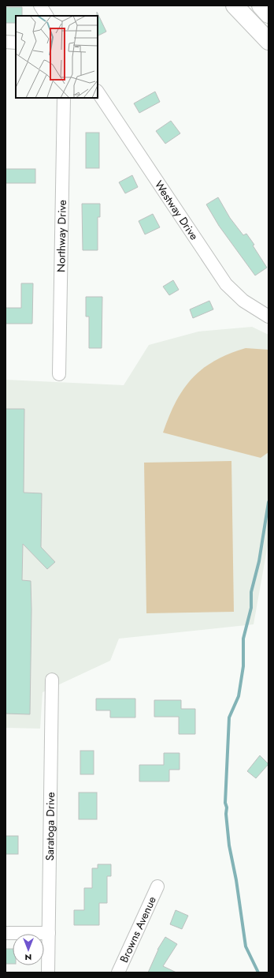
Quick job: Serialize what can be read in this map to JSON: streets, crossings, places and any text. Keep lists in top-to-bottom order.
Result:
{
  "streets": {
    "street": [
      "Westway Drive",
      "Northway Drive",
      "Saratoga Drive",
      "Browns Avenue"
    ]
  },
  "north": "bottom"
}
